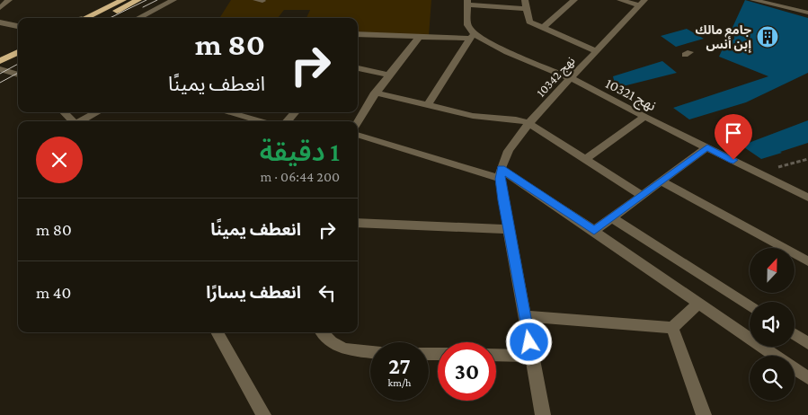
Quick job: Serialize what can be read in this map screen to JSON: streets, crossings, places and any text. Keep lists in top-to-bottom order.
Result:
{
  "streets": {
    "street": ["نهج 10342", "نهج 10321"]
  },
  "crossings": [
    ["نهج 10342", "نهج 10321"]
  ],
  "places": {
    "building": ["جامع مالك إبن أنس"]
  },
  "north": "top",
  "page": {
    "turn": ["80 m", "انعطف يمينًا"],
    "heading": ["1 دقيقة", "200 m · 06:44"],
    "list": [
      {
        "name": "انعطف يمينًا",
        "value": "80 m"
      },
      {
        "name": "انعطف يسارًا",
        "value": "40 m"
      }
    ],
    "speed": "27 km/h",
    "limit": "30"
  }
}
